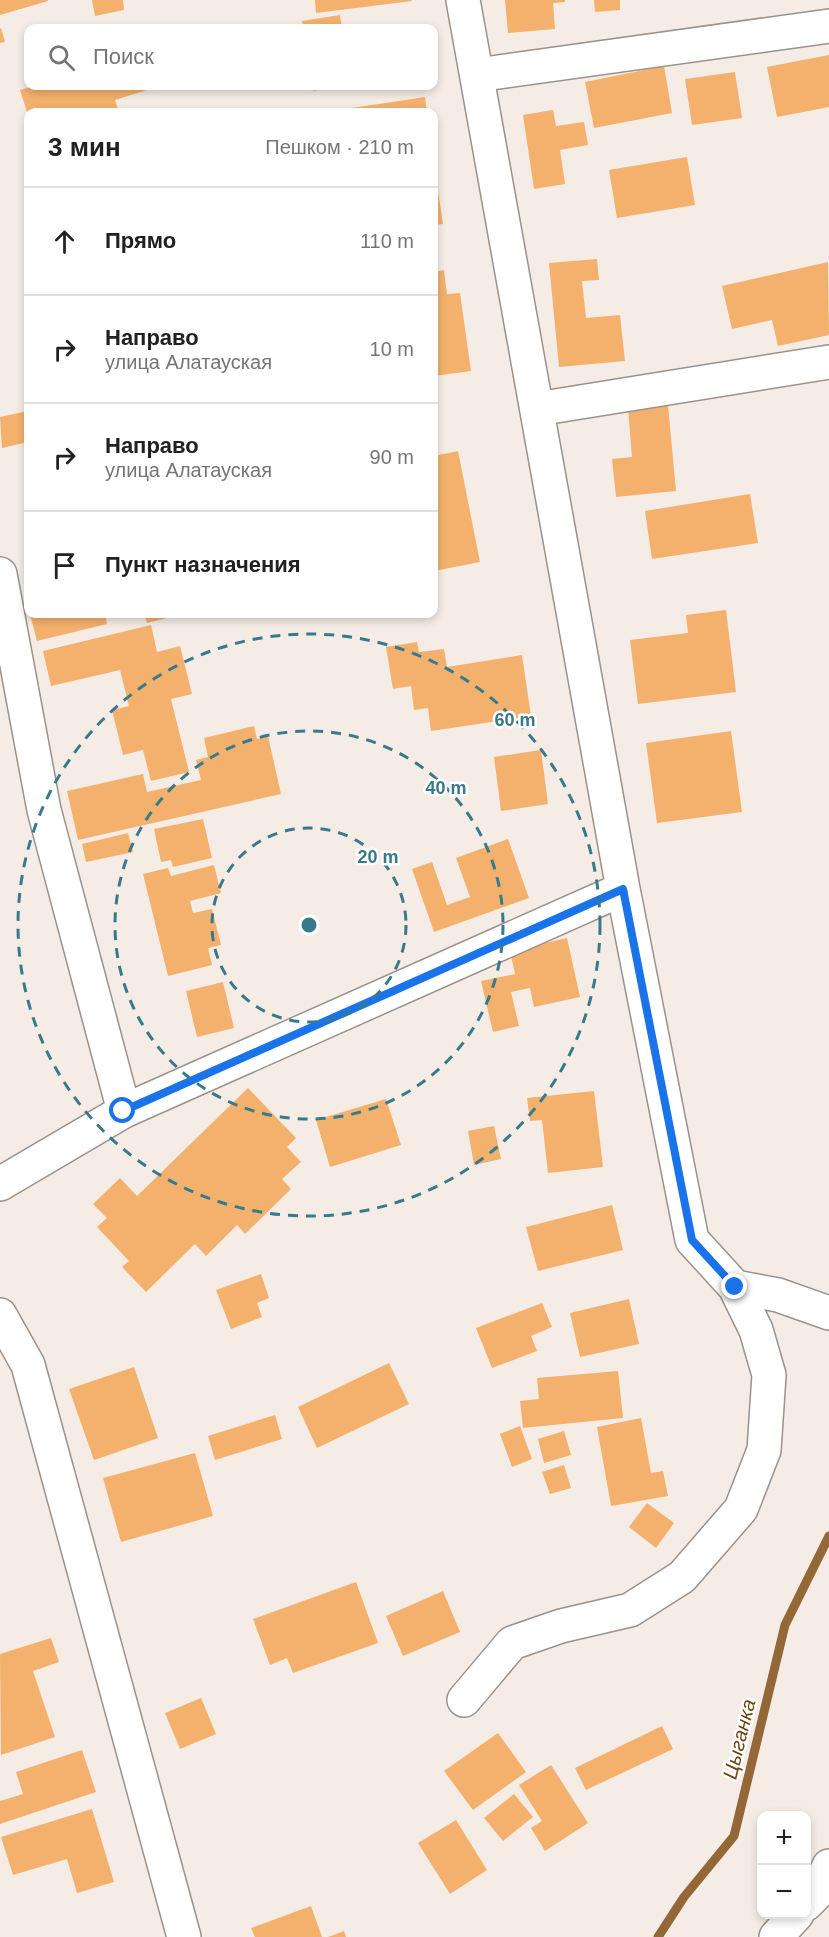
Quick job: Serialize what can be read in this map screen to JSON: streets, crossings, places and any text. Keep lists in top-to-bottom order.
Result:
{
  "water": ["Цыганка"],
  "page": {
    "search": "Поиск",
    "heading": ["3 мин", "Пешком · 210 m"],
    "list": [
      ["Прямо", "110 m"],
      ["Направо", "улица Алатауская", "10 m"],
      ["Направо", "улица Алатауская", "90 m"],
      "Пункт назначения"
    ],
    "map_buttons": ["+", "−"]
  },
  "rings": ["60 m", "40 m", "20 m"]
}
